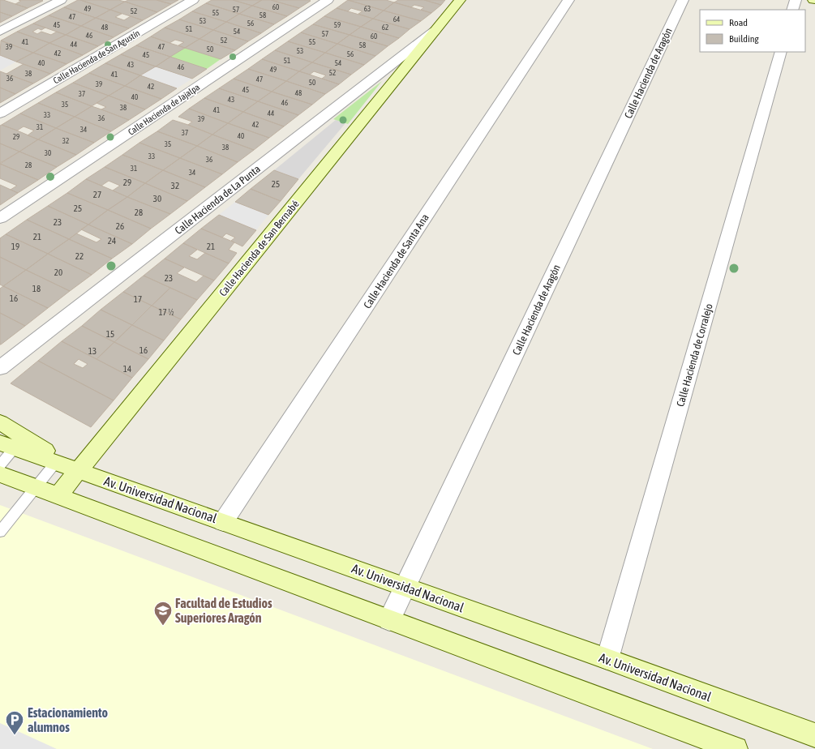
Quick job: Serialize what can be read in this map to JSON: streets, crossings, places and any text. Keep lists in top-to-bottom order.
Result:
{
  "streets": {
    "street": [
      "Calle Hacienda de San Agustín",
      "Calle Hacienda de Aragón",
      "Calle Hacienda de Jajalpa",
      "Calle Hacienda de La Punta",
      "Calle Hacienda de San Bernabé",
      "Calle Hacienda de Santa Ana",
      "Calle Hacienda de Corralejo",
      "Av. Universidad Nacional"
    ]
  },
  "crossings": [
    ["Calle Hacienda de Aragón", "Av. Universidad Nacional"],
    ["Calle Hacienda de La Punta", "Calle Hacienda de San Bernabé"],
    ["Calle Hacienda de San Bernabé", "Av. Universidad Nacional"],
    ["Calle Hacienda de Santa Ana", "Av. Universidad Nacional"],
    ["Calle Hacienda de Corralejo", "Av. Universidad Nacional"]
  ],
  "places": {
    "school or university": ["Facultad de Estudios Superiores Aragón"],
    "parking": ["Estacionamiento alumnos"]
  },
  "house_numbers": [
    "60",
    "49",
    "63",
    "57",
    "52",
    "55",
    "58",
    "47",
    "64",
    "53",
    "56",
    "45",
    "59",
    "48",
    "62",
    "51",
    "54",
    "57",
    "46",
    "60",
    "52",
    "41",
    "55",
    "44",
    "58",
    "39",
    "47",
    "50",
    "53",
    "42",
    "56",
    "45",
    "51",
    "40",
    "54",
    "43",
    "46",
    "49",
    "52",
    "38",
    "41",
    "36",
    "47",
    "50",
    "39",
    "42",
    "45",
    "48",
    "37",
    "40",
    "43",
    "46",
    "35",
    "38",
    "41",
    "44",
    "33",
    "36",
    "39",
    "42",
    "31",
    "34",
    "37",
    "40",
    "29",
    "32",
    "35",
    "38",
    "30",
    "33",
    "36",
    "28",
    "31",
    "34",
    "29",
    "25",
    "32",
    "27",
    "30",
    "25",
    "28",
    "23",
    "26",
    "21",
    "24",
    "19",
    "21",
    "22",
    "20",
    "23",
    "18",
    "16",
    "17",
    "17 ½",
    "15",
    "16",
    "13",
    "14"
  ],
  "legend": ["Road", "Building"]
}
